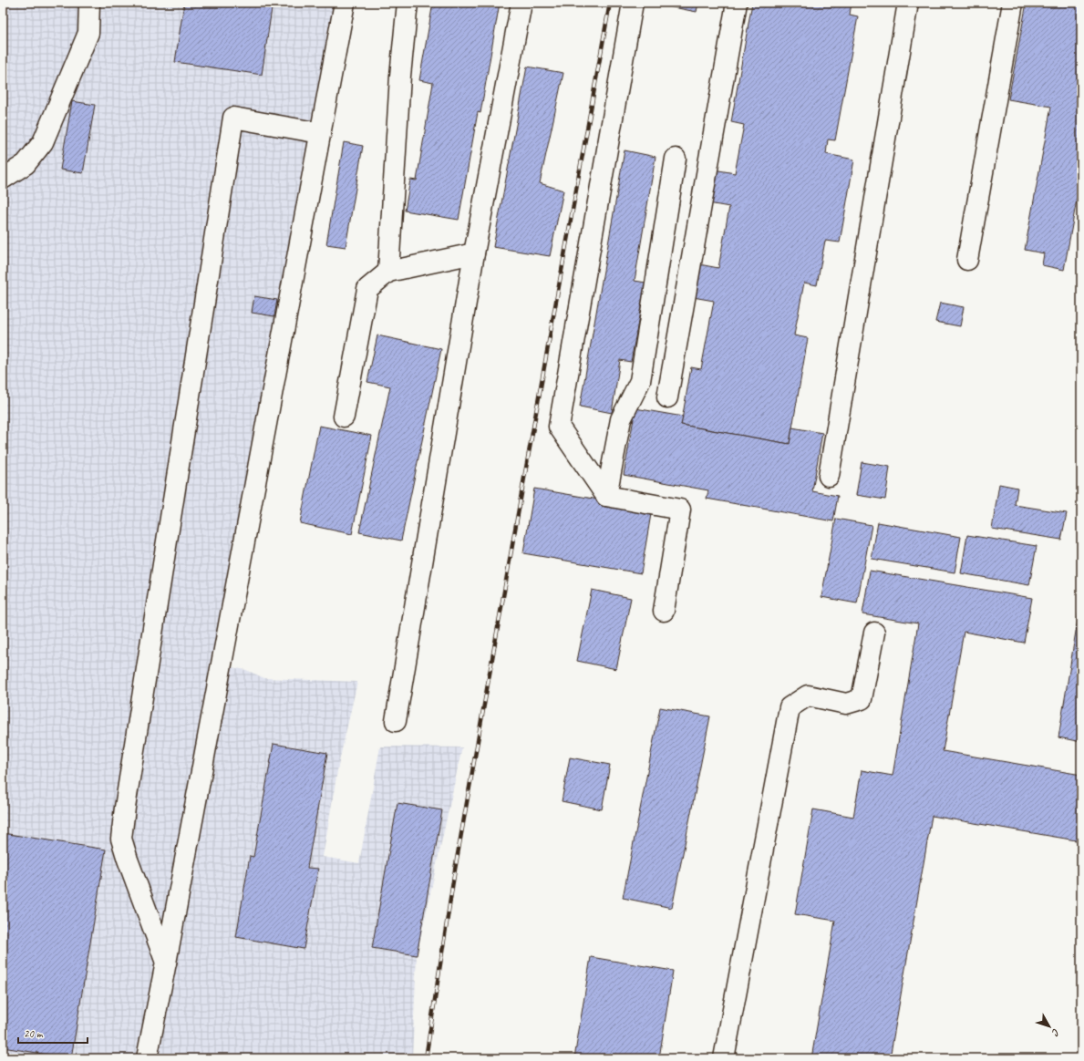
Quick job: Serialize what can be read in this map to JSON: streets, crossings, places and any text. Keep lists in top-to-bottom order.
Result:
{
  "scale_bar": "20 m",
  "north": "bottom right"
}
